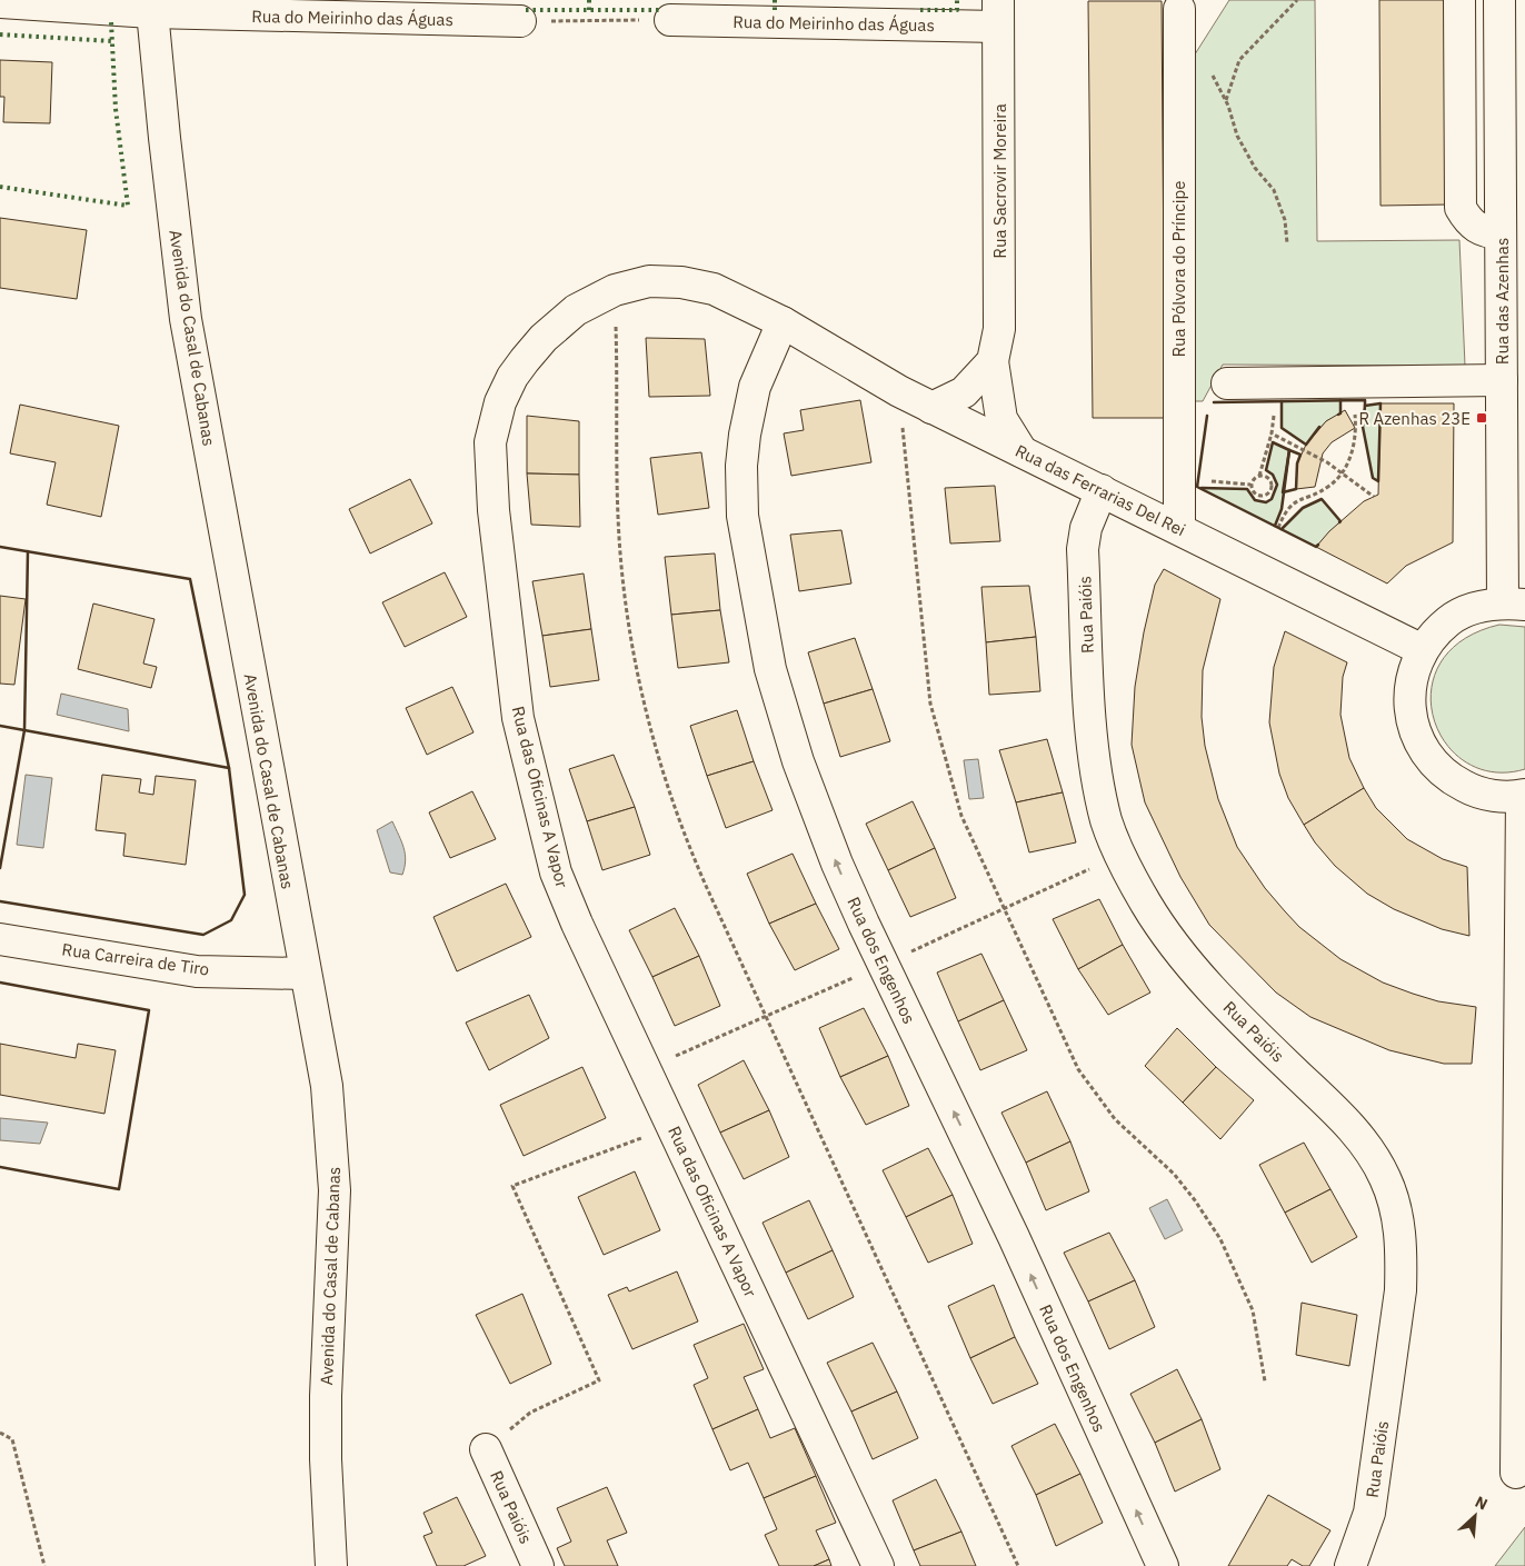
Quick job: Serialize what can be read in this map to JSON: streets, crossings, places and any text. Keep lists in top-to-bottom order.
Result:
{
  "streets": {
    "street": [
      "Rua do Meirinho das Águas",
      "Rua Sacrovir Moreira",
      "Rua Pólvora do Príncipe",
      "Rua das Azenhas",
      "Avenida do Casal de Cabanas",
      "Rua das Ferrarias Del Rei",
      "Rua Paióis",
      "Rua das Oficinas A Vapor",
      "Rua Carreira de Tiro",
      "Rua dos Engenhos"
    ]
  },
  "crossings": [
    ["Rua do Meirinho das Águas", "Rua Sacrovir Moreira"],
    ["Rua do Meirinho das Águas", "Avenida do Casal de Cabanas"],
    ["Rua Sacrovir Moreira", "Rua das Ferrarias Del Rei"],
    ["Rua Pólvora do Príncipe", "Rua das Ferrarias Del Rei"],
    ["Rua das Azenhas", "Rua das Ferrarias Del Rei"],
    ["Avenida do Casal de Cabanas", "Rua Carreira de Tiro"],
    ["Rua das Ferrarias Del Rei", "Rua Paióis"],
    ["Rua das Ferrarias Del Rei", "Rua das Oficinas A Vapor"],
    ["Rua das Ferrarias Del Rei", "Rua dos Engenhos"],
    ["Rua das Oficinas A Vapor", "Rua dos Engenhos"]
  ],
  "one_way": ["Rua dos Engenhos"],
  "places": {
    "transit": ["R Azenhas 23E"]
  },
  "north": "top right"
}
